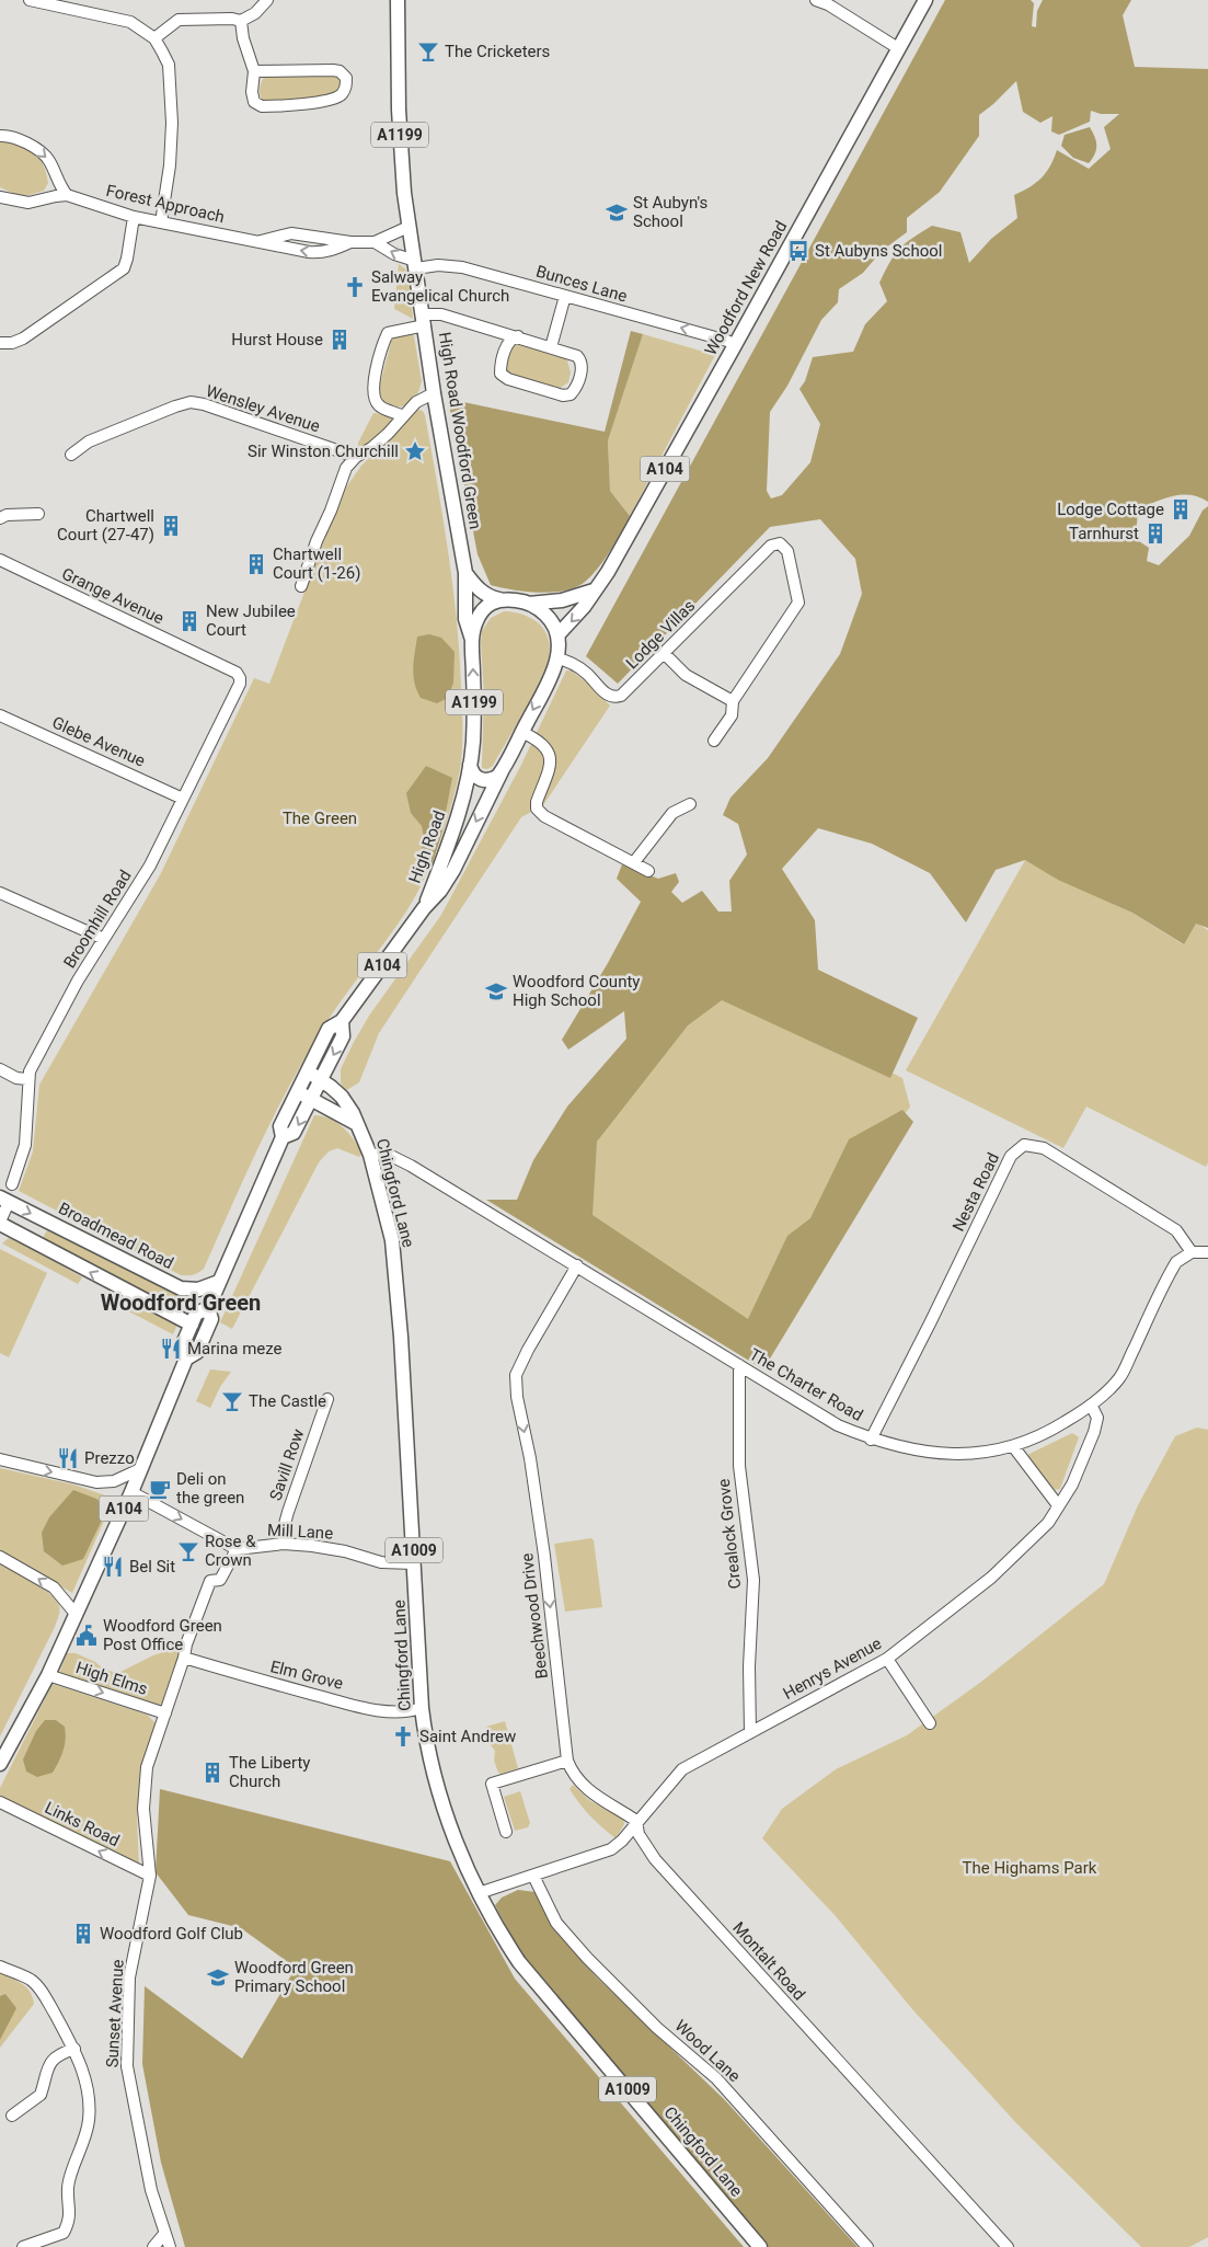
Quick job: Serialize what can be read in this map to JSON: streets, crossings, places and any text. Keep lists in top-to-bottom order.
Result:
{
  "streets": {
    "main road": [
      "A1199",
      "Woodford New Road",
      "High Road Woodford Green",
      "A104",
      "High Road",
      "Chingford Lane",
      "Broadmead Road",
      "A1009"
    ],
    "street": [
      "Forest Approach",
      "Bunces Lane",
      "Wensley Avenue",
      "Grange Avenue",
      "Lodge Villas",
      "Glebe Avenue",
      "Broomhill Road",
      "Nesta Road",
      "The Charter Road",
      "Savill Row",
      "Mill Lane",
      "Crealock Grove",
      "Beechwood Drive",
      "Henrys Avenue",
      "Elm Grove",
      "High Elms",
      "Links Road",
      "Montalt Road",
      "Sunset Avenue",
      "Wood Lane"
    ]
  },
  "crossings": [
    ["Forest Approach", "Bunces Lane"],
    ["Forest Approach", "High Road Woodford Green"],
    ["Bunces Lane", "Woodford New Road"],
    ["Bunces Lane", "High Road Woodford Green"],
    ["Woodford New Road", "A104"],
    ["High Road Woodford Green", "High Road"],
    ["A104", "Lodge Villas"],
    ["A104", "High Road"],
    ["A104", "Chingford Lane"],
    ["A104", "Broadmead Road"],
    ["A104", "High Elms"],
    ["Grange Avenue", "Broomhill Road"],
    ["Glebe Avenue", "Broomhill Road"],
    ["Nesta Road", "The Charter Road"],
    ["Chingford Lane", "The Charter Road"],
    ["Chingford Lane", "Mill Lane"],
    ["Chingford Lane", "Elm Grove"],
    ["The Charter Road", "Crealock Grove"],
    ["The Charter Road", "Beechwood Drive"],
    ["The Charter Road", "Henrys Avenue"],
    ["Savill Row", "Mill Lane"],
    ["Crealock Grove", "Henrys Avenue"],
    ["Beechwood Drive", "Henrys Avenue"],
    ["Beechwood Drive", "Montalt Road"],
    ["Henrys Avenue", "Montalt Road"],
    ["Links Road", "Sunset Avenue"]
  ],
  "one_way": [
    "Bunces Lane",
    "Beechwood Drive",
    "High Elms",
    "Links Road"
  ],
  "districts": ["Woodford Green"],
  "parks": ["The Green", "The Highams Park"],
  "places": {
    "bar": ["The Cricketers", "The Castle", "Rose & Crown"],
    "school or university": ["St Aubyn's School", "Woodford County High School", "Woodford Green Primary School"],
    "bus stop": ["St Aubyns School"],
    "church": ["Salway Evangelical Church", "Saint Andrew"],
    "building": [
      "Hurst House",
      "Lodge Cottage",
      "Chartwell Court (27-47)",
      "Tarnhurst",
      "Chartwell Court (1-26)",
      "New Jubilee Court",
      "The Liberty Church",
      "Woodford Golf Club"
    ],
    "place": ["Sir Winston Churchill"],
    "restaurant": ["Marina meze", "Prezzo", "Bel Sit"],
    "cafe": ["Deli on the green"],
    "public building": ["Woodford Green Post Office"]
  }
}
